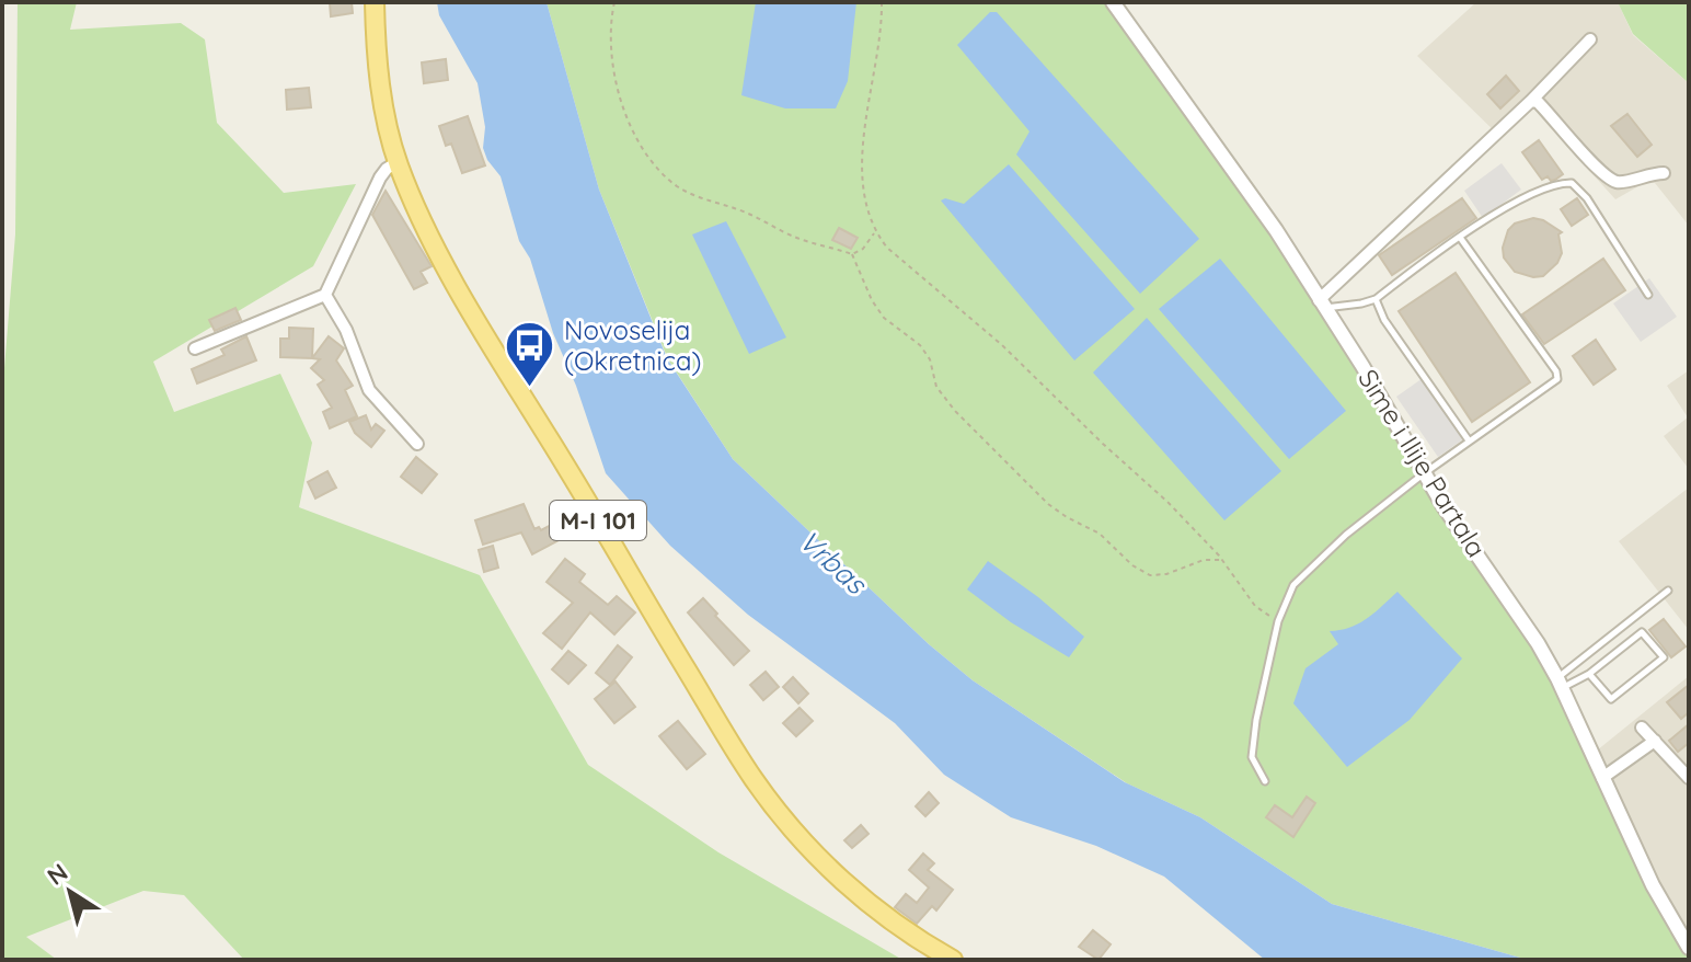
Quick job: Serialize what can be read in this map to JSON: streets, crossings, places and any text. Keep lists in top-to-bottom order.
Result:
{
  "streets": {
    "main road": ["M-I 101"],
    "street": ["Sime i Ilije Partala"]
  },
  "water": ["Vrbas"],
  "places": {
    "bus stop": ["Novoselija (Okretnica)"]
  },
  "north": "top left"
}
